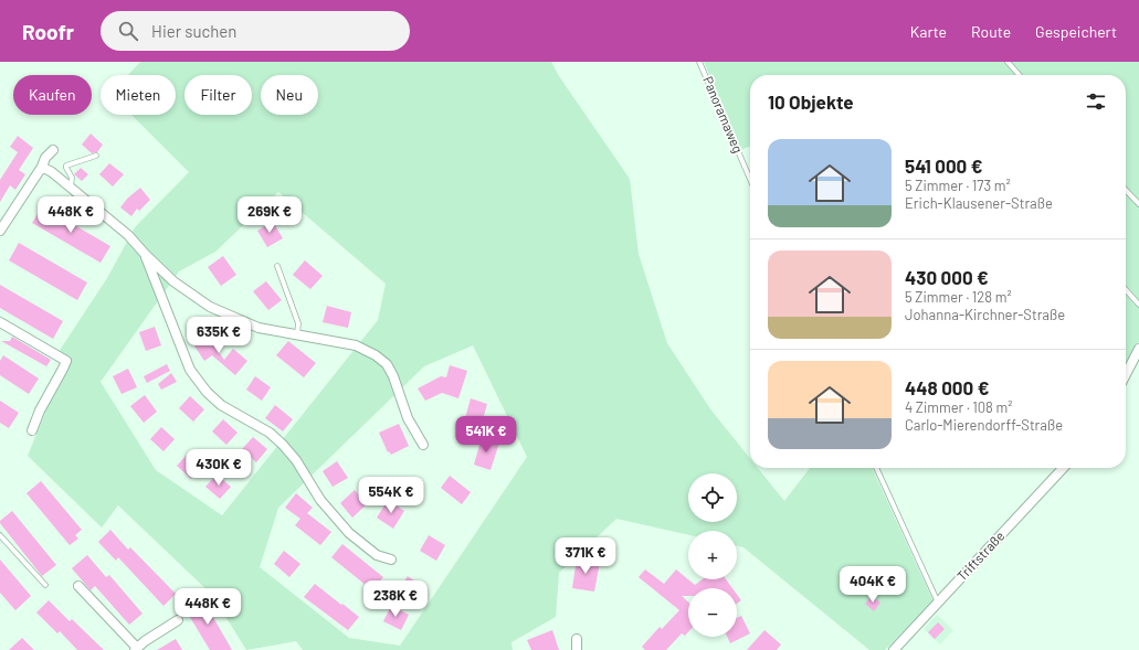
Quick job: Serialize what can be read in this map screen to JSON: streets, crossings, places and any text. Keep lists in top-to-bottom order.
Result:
{
  "streets": {
    "street": ["Triftstraße"],
    "lane": ["Panoramaweg"]
  },
  "page": {
    "header": "Roofr",
    "search": "Hier suchen",
    "nav": ["Karte", "Route", "Gespeichert"],
    "chip": [
      "Kaufen",
      "Mieten",
      "Filter",
      "Neu"
    ],
    "heading": "10 Objekte",
    "list": [
      {
        "name": "541 000 €",
        "note": "5 Zimmer · 173 m² · Erich-Klausener-Straße"
      },
      {
        "name": "430 000 €",
        "note": "5 Zimmer · 128 m² · Johanna-Kirchner-Straße"
      },
      {
        "name": "448 000 €",
        "note": "4 Zimmer · 108 m² · Carlo-Mierendorff-Straße"
      }
    ],
    "price": [
      "448K €",
      "269K €",
      "635K €",
      "541K €",
      "430K €",
      "554K €",
      "371K €",
      "404K €",
      "238K €",
      "448K €"
    ],
    "map_buttons": ["+", "−"]
  }
}
